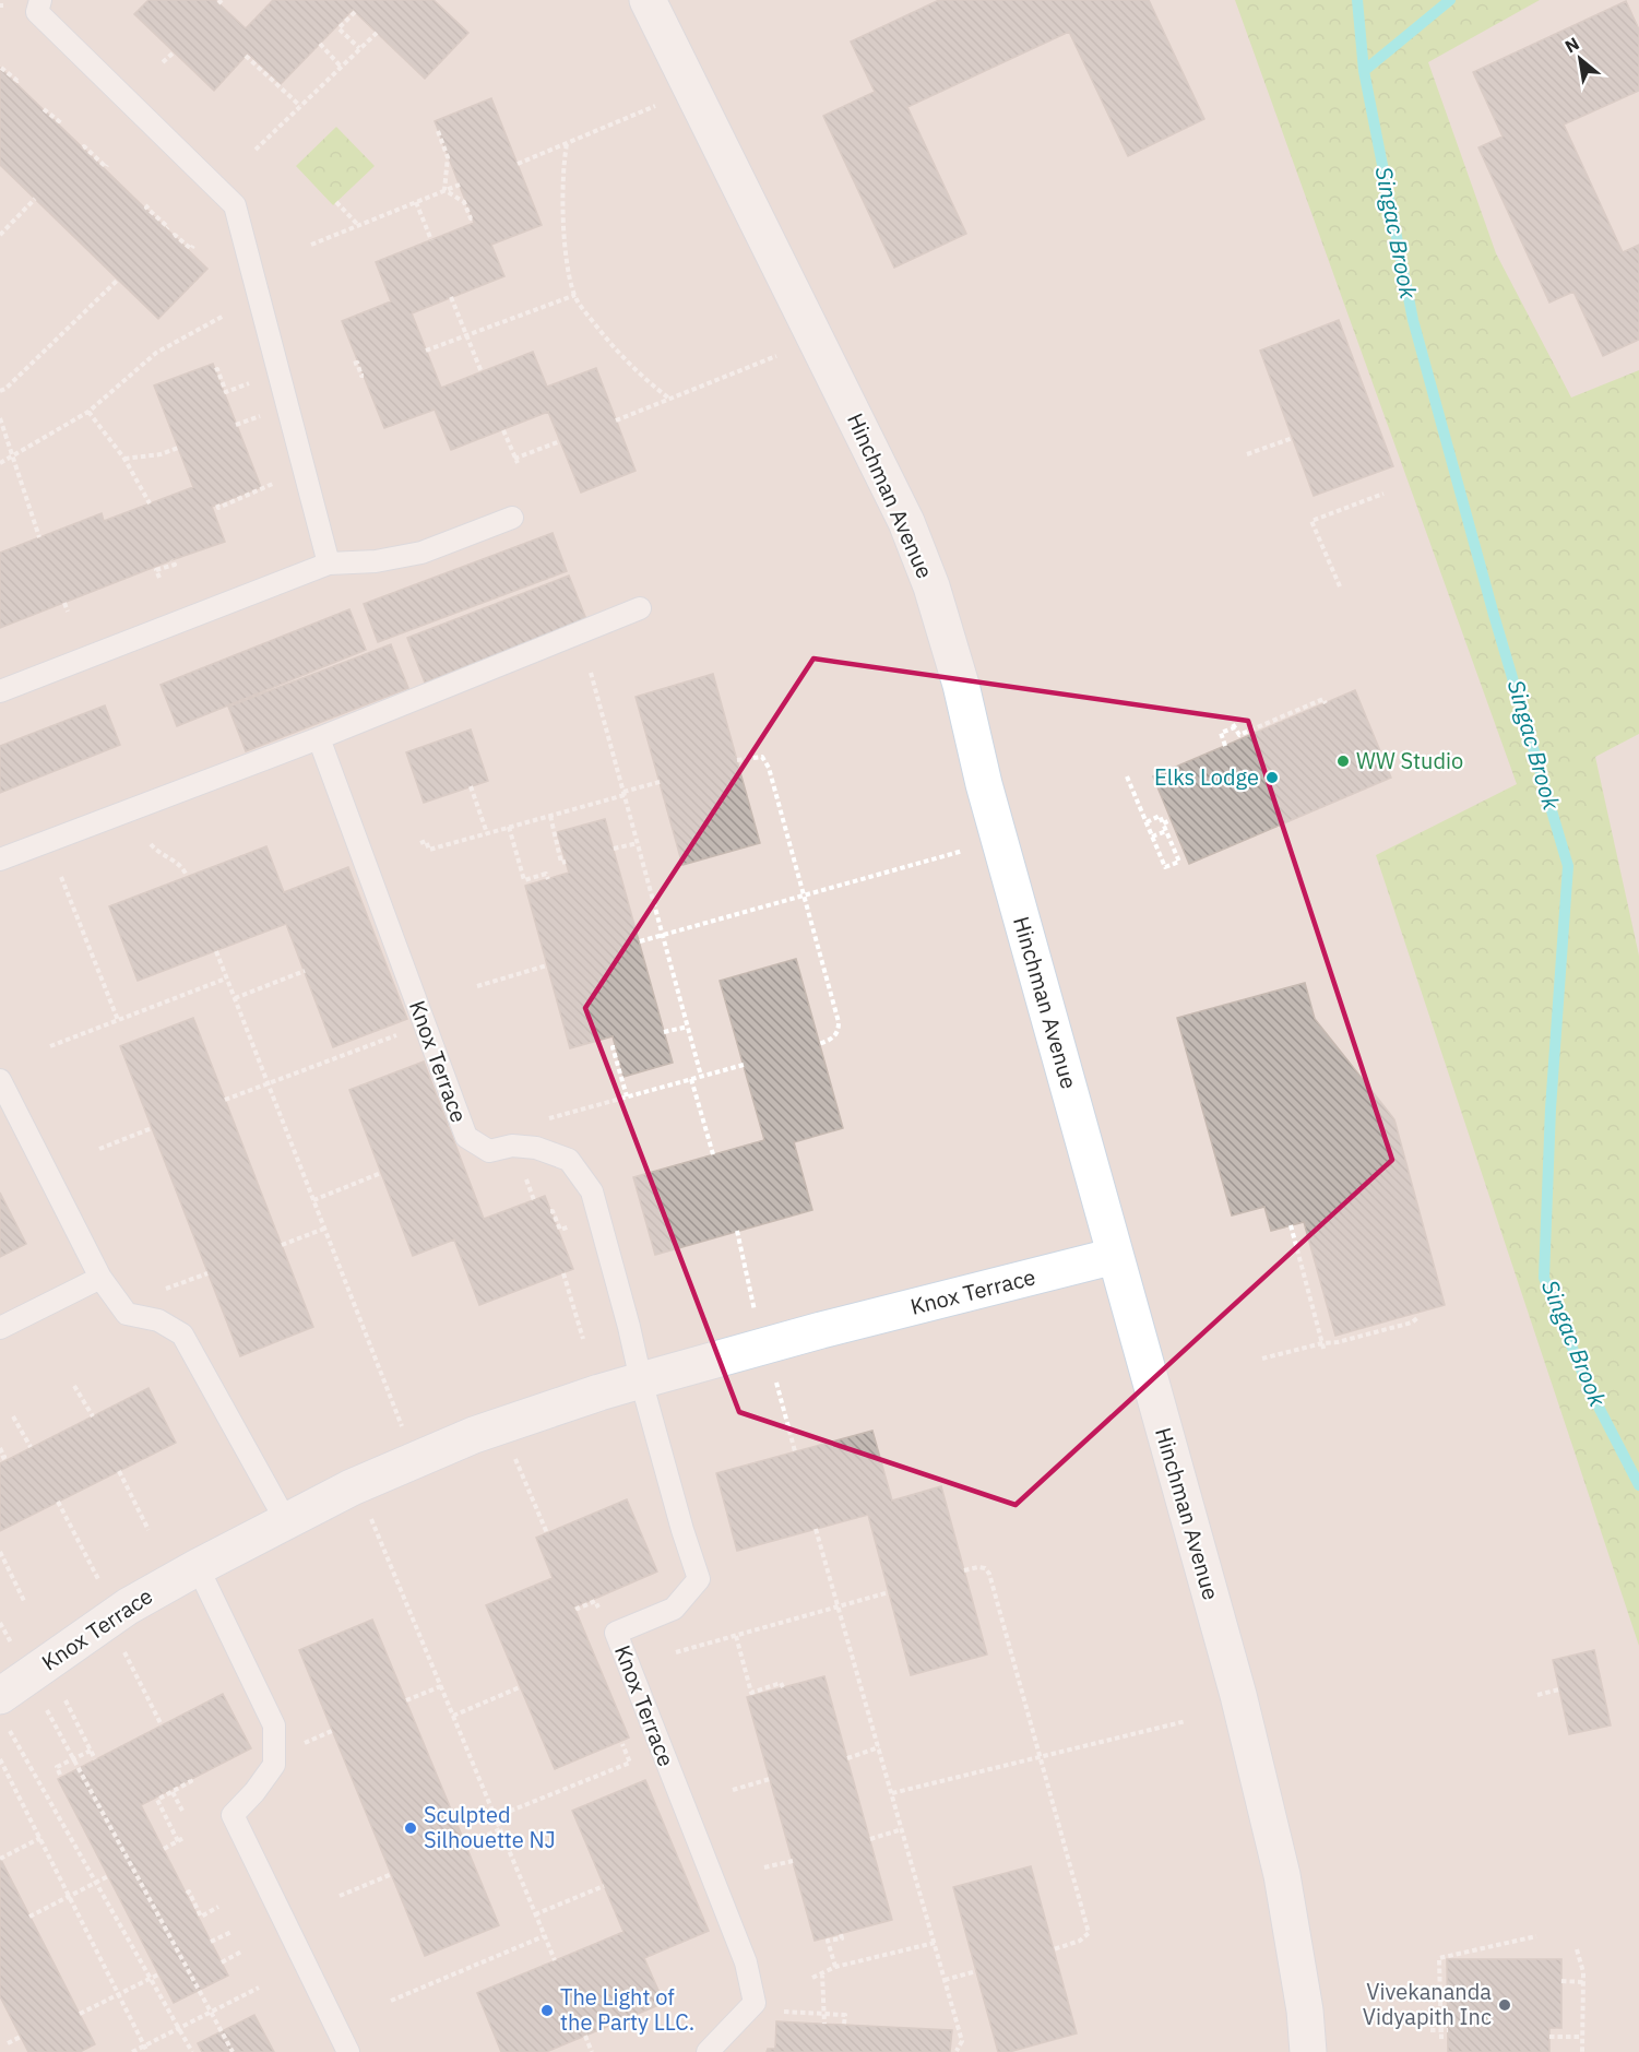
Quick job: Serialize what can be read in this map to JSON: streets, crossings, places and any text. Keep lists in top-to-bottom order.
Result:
{
  "streets": {
    "street": ["Hinchman Avenue", "Knox Terrace"]
  },
  "crossings": [
    ["Hinchman Avenue", "Knox Terrace"]
  ],
  "water": ["Singac Brook"],
  "places": [
    "WW Studio",
    "Elks Lodge",
    "Sculpted Silhouette NJ",
    "Vivekananda Vidyapith Inc",
    "The Light of the Party LLC."
  ],
  "north": "top left"
}
